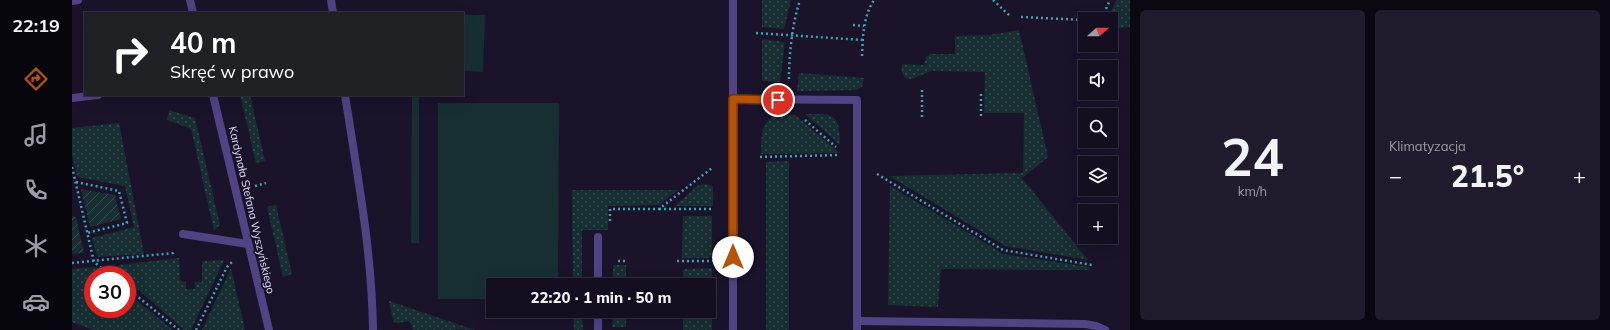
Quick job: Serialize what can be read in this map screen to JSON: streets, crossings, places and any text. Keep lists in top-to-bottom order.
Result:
{
  "streets": {
    "street": ["Kardynała Stefana Wyszyńskiego"]
  },
  "north": "right",
  "page": {
    "tabs": "22:19",
    "tile": [
      ["24", "km/h"],
      "Klimatyzacja"
    ],
    "map_buttons": "+",
    "turn": ["40 m", "Skręć w prawo"],
    "heat": ["−", "21.5°", "+"],
    "limit": "30",
    "trip": "22:20 · 1 min · 50 m"
  }
}
